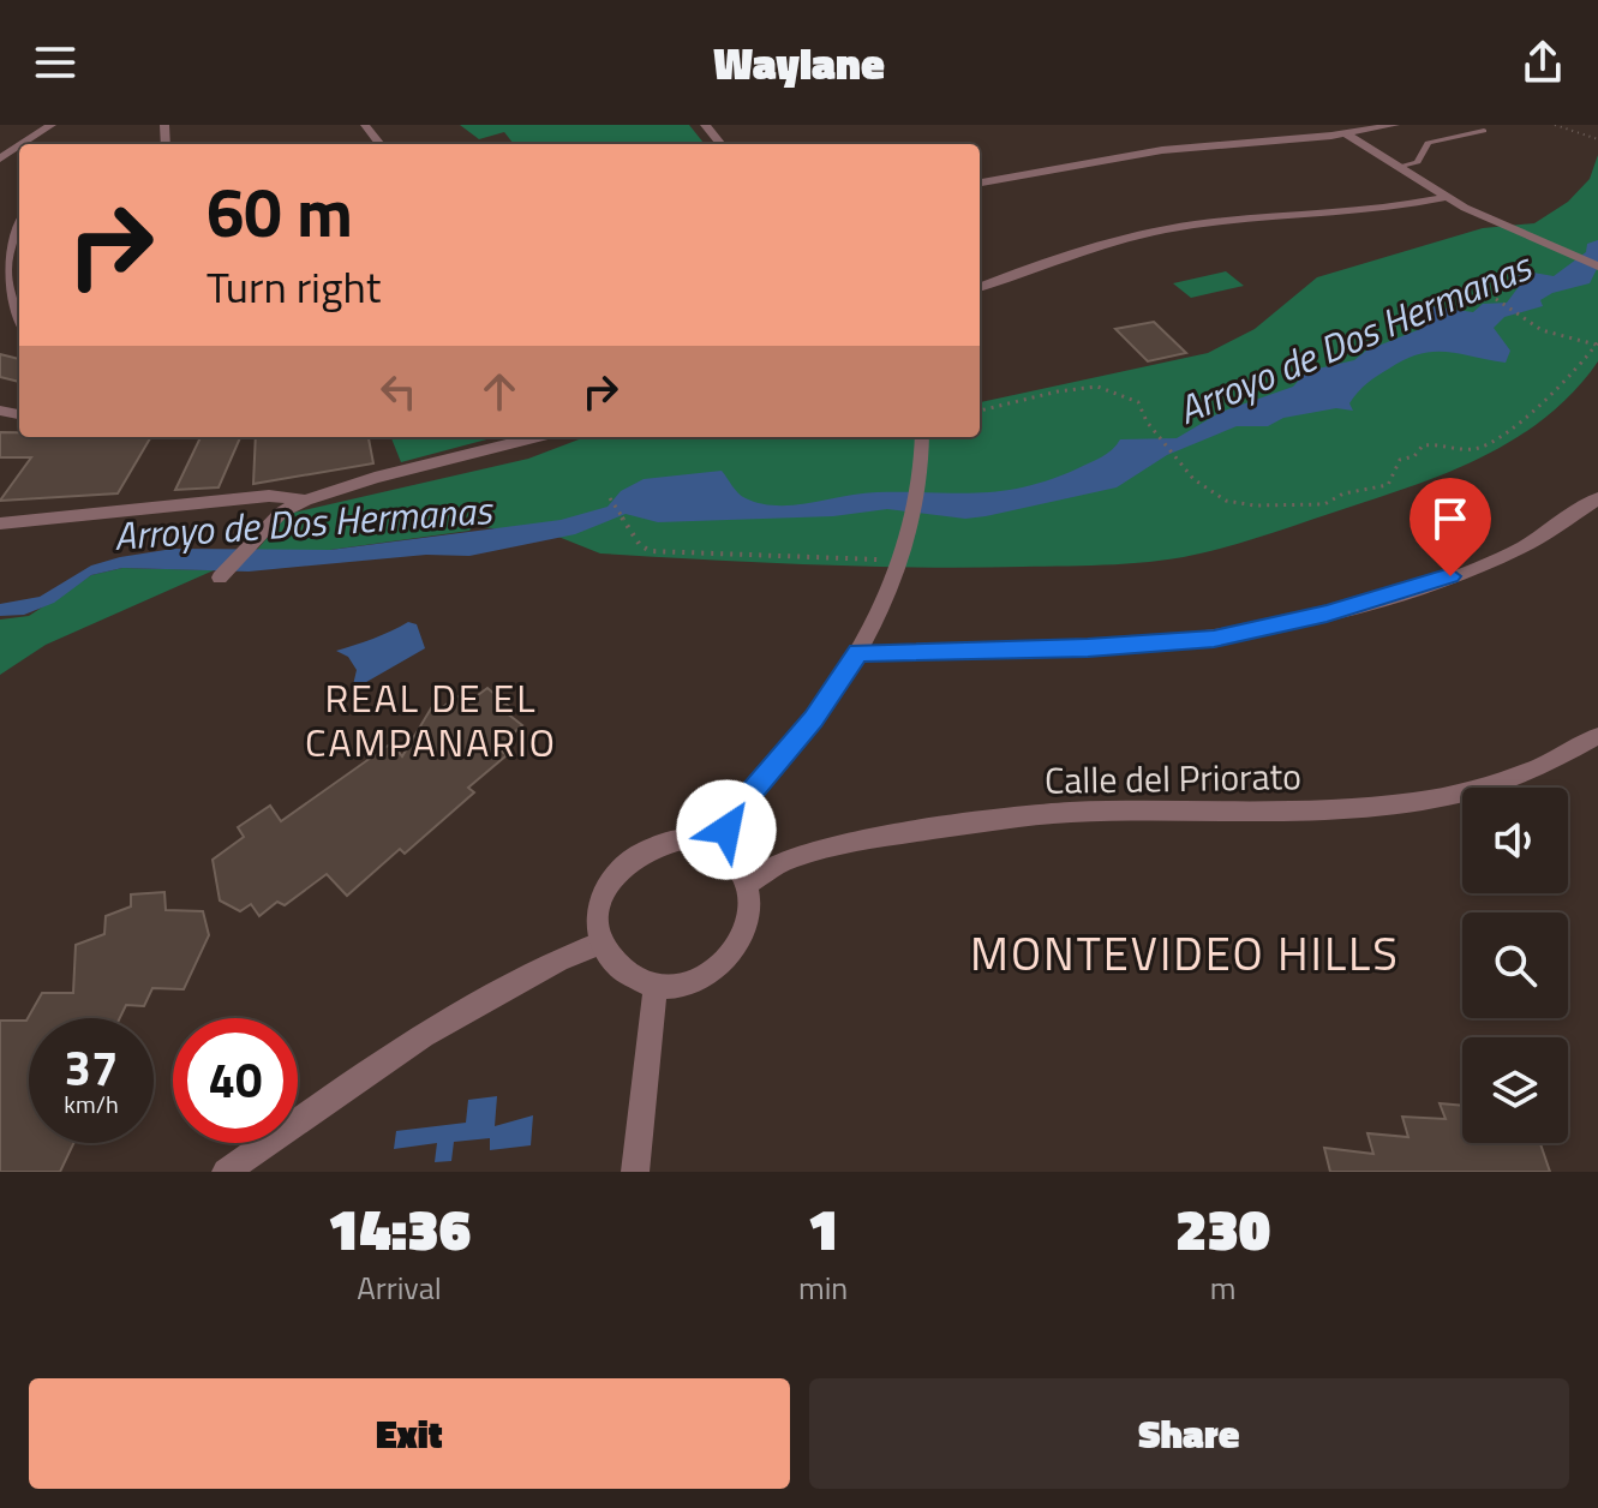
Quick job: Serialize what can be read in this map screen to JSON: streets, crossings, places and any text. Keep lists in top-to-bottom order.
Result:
{
  "streets": {
    "street": ["Calle del Priorato"]
  },
  "districts": ["REAL DE EL CAMPANARIO", "MONTEVIDEO HILLS"],
  "water": ["Arroyo de Dos Hermanas"],
  "page": {
    "header": "Waylane",
    "turn": ["60 m", "Turn right"],
    "speed": "37 km/h",
    "limit": "40",
    "eta": [
      "14:36",
      "Arrival",
      "1",
      "min",
      "230",
      "m"
    ],
    "buttons": ["Exit", "Share"]
  }
}
